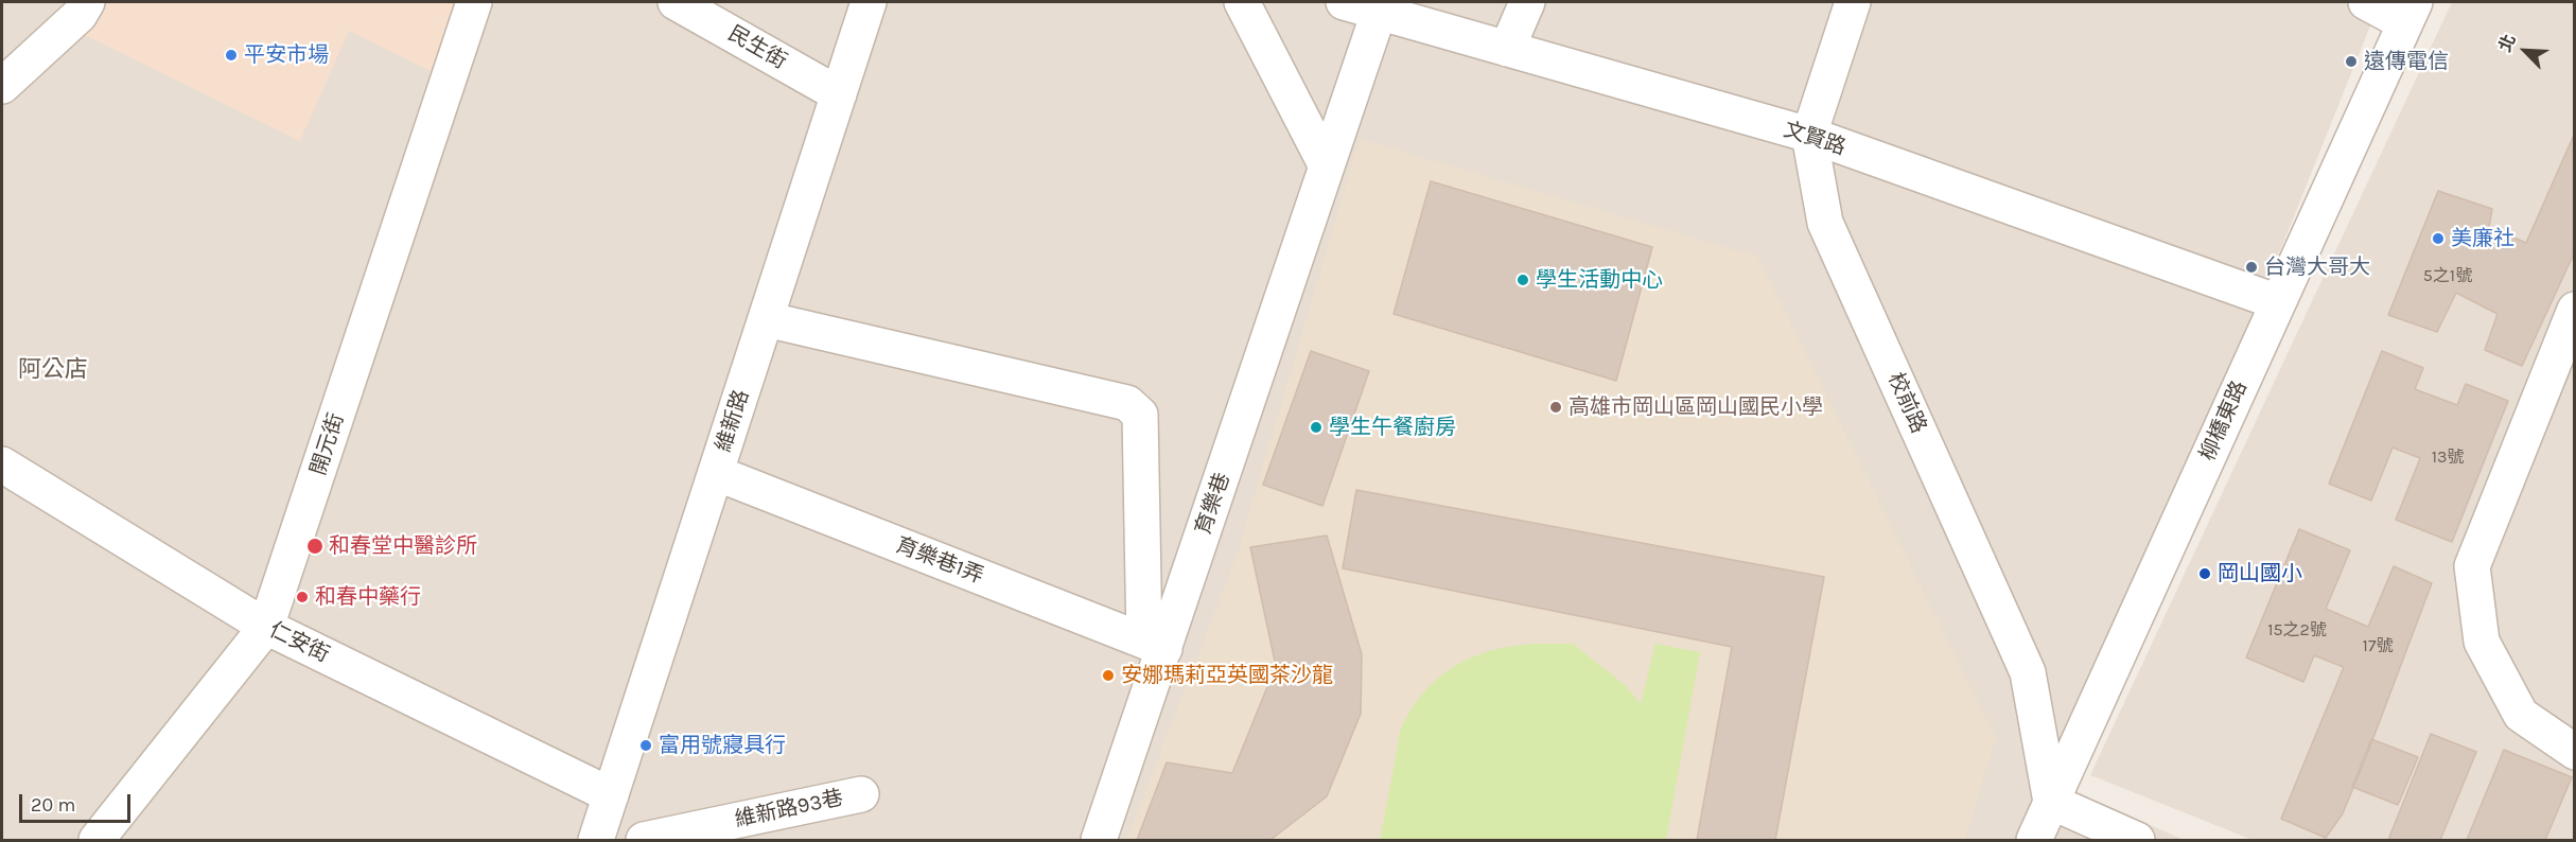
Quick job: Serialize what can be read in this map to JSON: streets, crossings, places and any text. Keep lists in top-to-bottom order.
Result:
{
  "streets": {
    "street": [
      "民生街",
      "文賢路",
      "校前路",
      "維新路",
      "柳橋東路",
      "開元街",
      "育樂巷",
      "育樂巷1弄",
      "仁安街",
      "維新路93巷"
    ]
  },
  "crossings": [
    ["民生街", "維新路"],
    ["文賢路", "校前路"],
    ["文賢路", "柳橋東路"],
    ["文賢路", "育樂巷"],
    ["校前路", "柳橋東路"],
    ["維新路", "育樂巷1弄"],
    ["維新路", "仁安街"],
    ["開元街", "仁安街"],
    ["育樂巷", "育樂巷1弄"]
  ],
  "districts": ["阿公店"],
  "places": [
    "平安市場",
    "遠傳電信",
    "美廉社",
    "台灣大哥大",
    "學生活動中心",
    "高雄市岡山區岡山國民小學",
    "學生午餐廚房",
    "和春堂中醫診所",
    "岡山國小",
    "和春中藥行",
    "安娜瑪莉亞英國茶沙龍",
    "富用號寢具行"
  ],
  "house_numbers": [
    "5之1號",
    "13號",
    "15之2號",
    "17號"
  ],
  "scale_bar": "20 m",
  "north": "top left"
}
